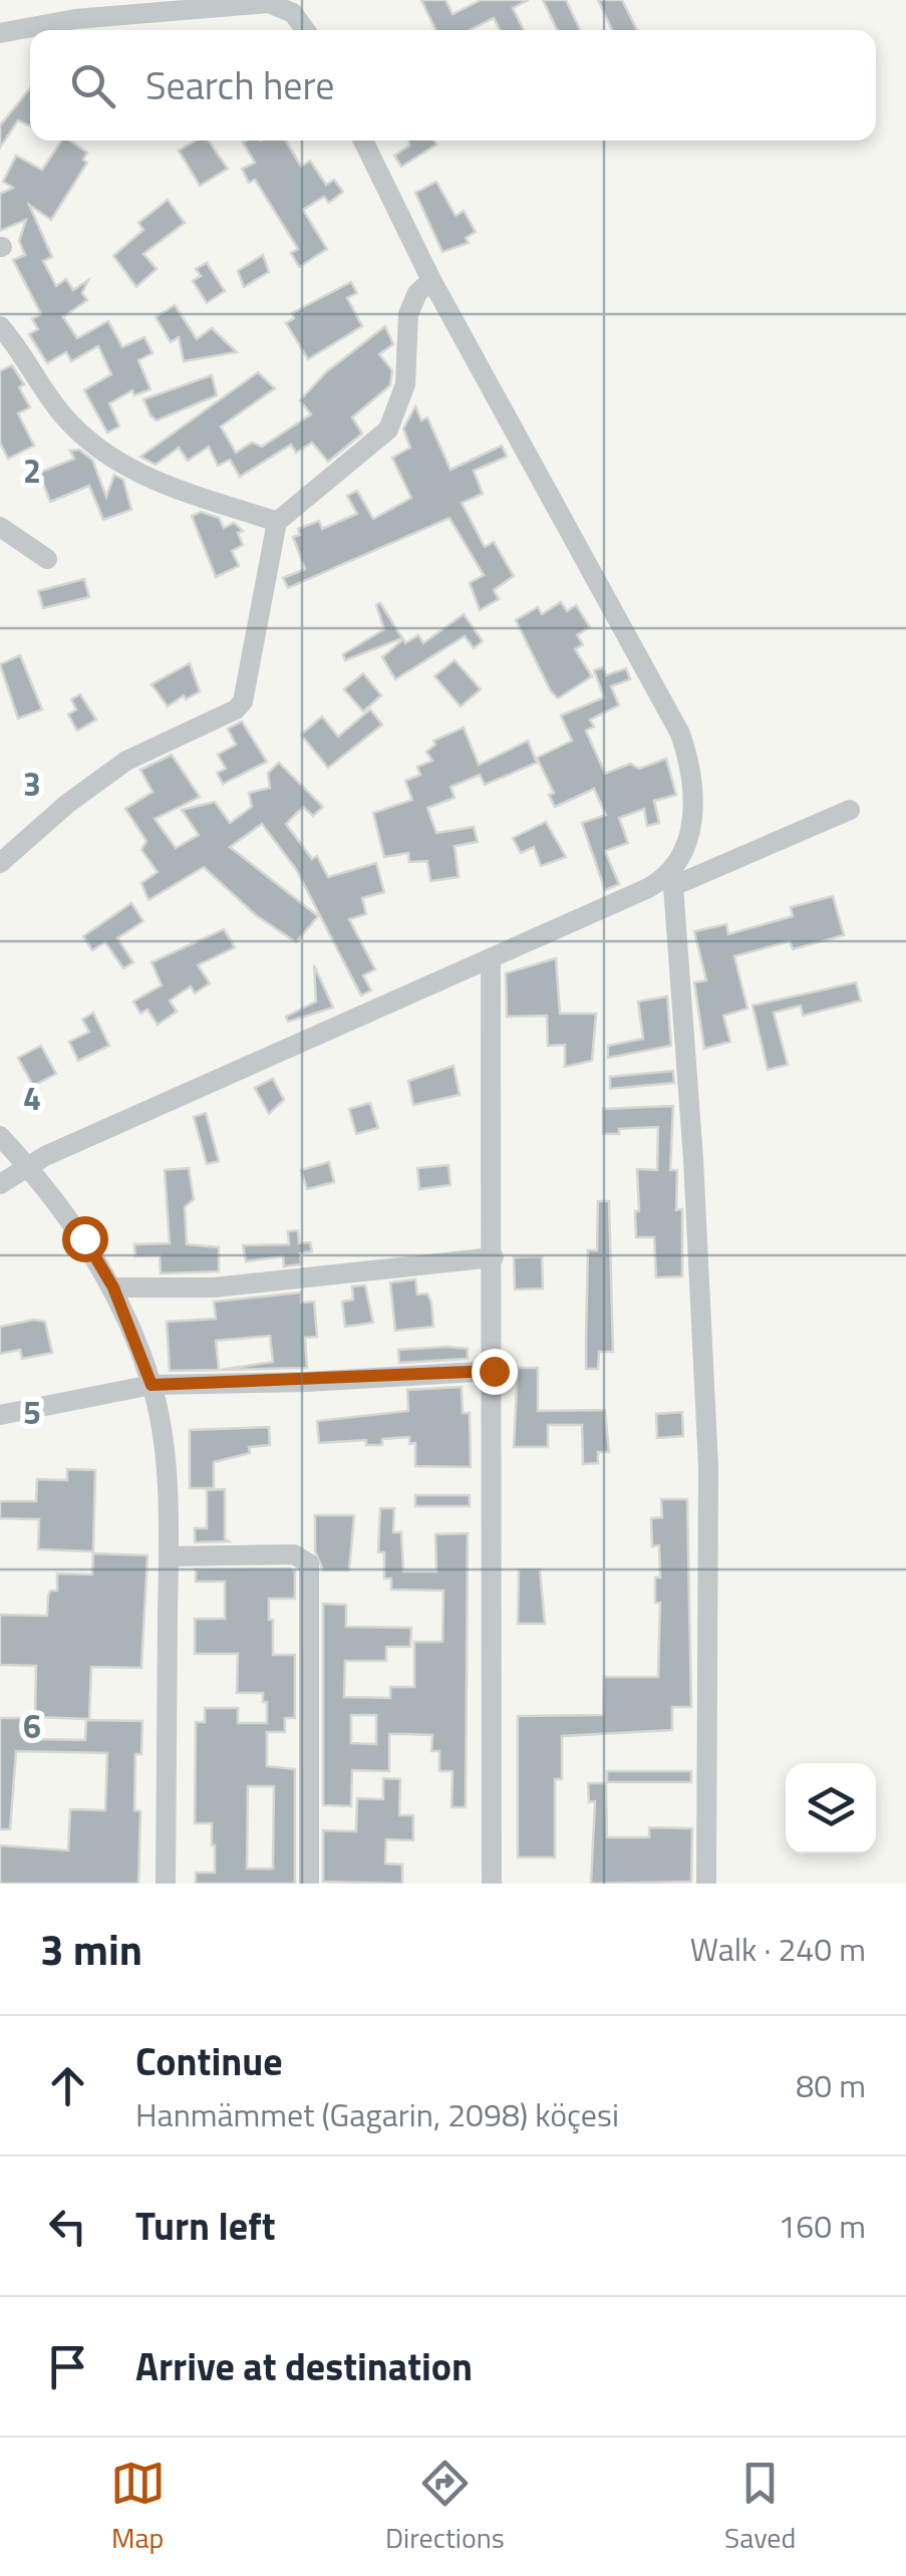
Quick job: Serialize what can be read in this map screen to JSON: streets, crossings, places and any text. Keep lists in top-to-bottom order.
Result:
{
  "page": {
    "search": "Search here",
    "heading": ["3 min", "Walk · 240 m"],
    "list": [
      ["Continue", "Hanmämmet (Gagarin, 2098) köçesi", "80 m"],
      ["Turn left", "160 m"],
      "Arrive at destination"
    ],
    "nav": ["Map", "Directions", "Saved"]
  },
  "grid": {
    "rows": [
      "2",
      "3",
      "4",
      "5",
      "6"
    ]
  }
}
